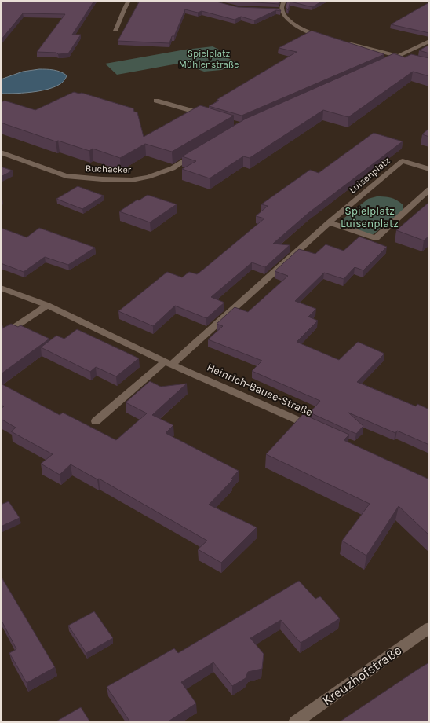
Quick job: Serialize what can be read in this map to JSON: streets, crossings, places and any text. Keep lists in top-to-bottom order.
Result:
{
  "streets": {
    "street": [
      "Buchacker",
      "Luisenplatz",
      "Heinrich-Bause-Straße",
      "Kreuzhofstraße"
    ]
  },
  "crossings": [
    ["Luisenplatz", "Heinrich-Bause-Straße"]
  ],
  "parks": ["Spielplatz Mühlenstraße", "Spielplatz Luisenplatz"]
}
